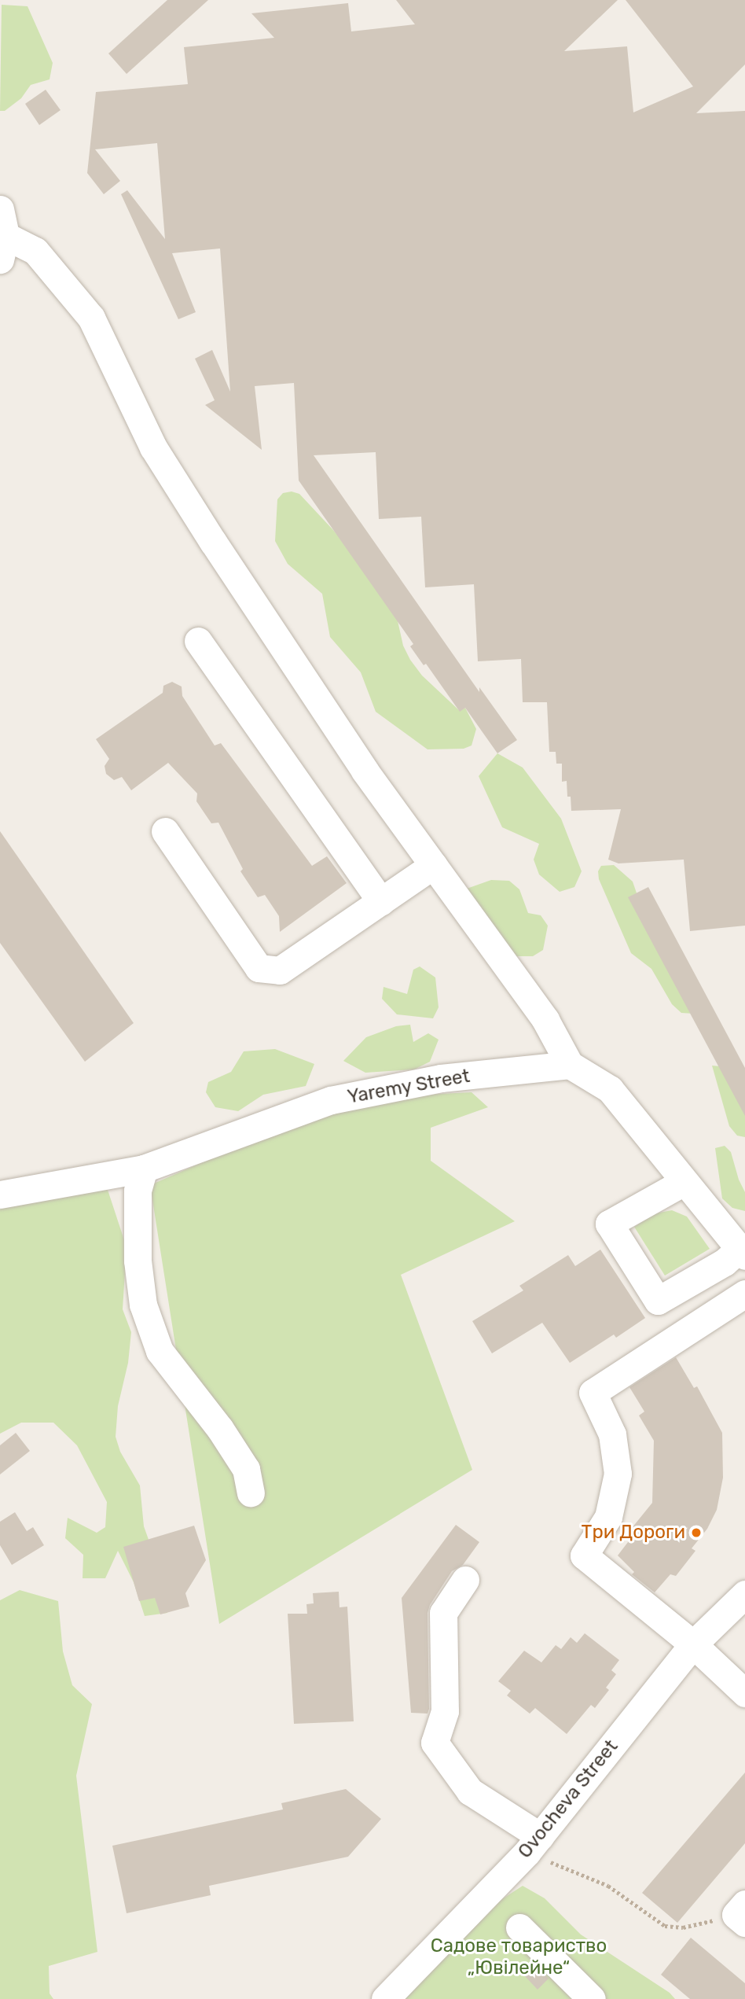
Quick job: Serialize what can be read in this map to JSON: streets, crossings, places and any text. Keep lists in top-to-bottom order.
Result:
{
  "streets": {
    "street": ["Yaremy Street", "Ovocheva Street"]
  },
  "parks": ["Садове товариство „Ювілейне“"],
  "places": ["Три Дороги"]
}
